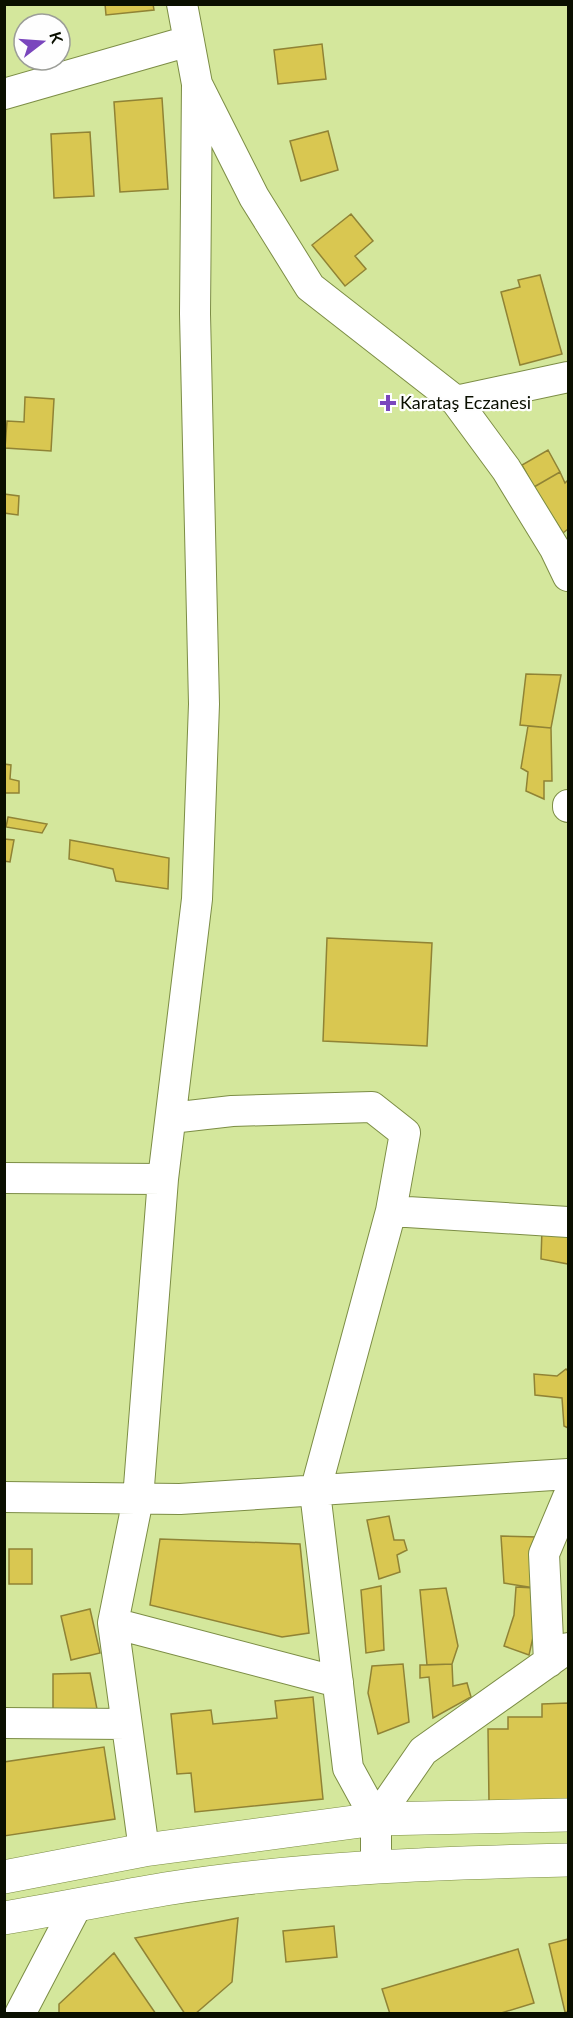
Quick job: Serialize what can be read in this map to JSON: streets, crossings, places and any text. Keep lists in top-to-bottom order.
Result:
{
  "places": {
    "health": ["Karataş Eczanesi"]
  },
  "north": "right"
}
